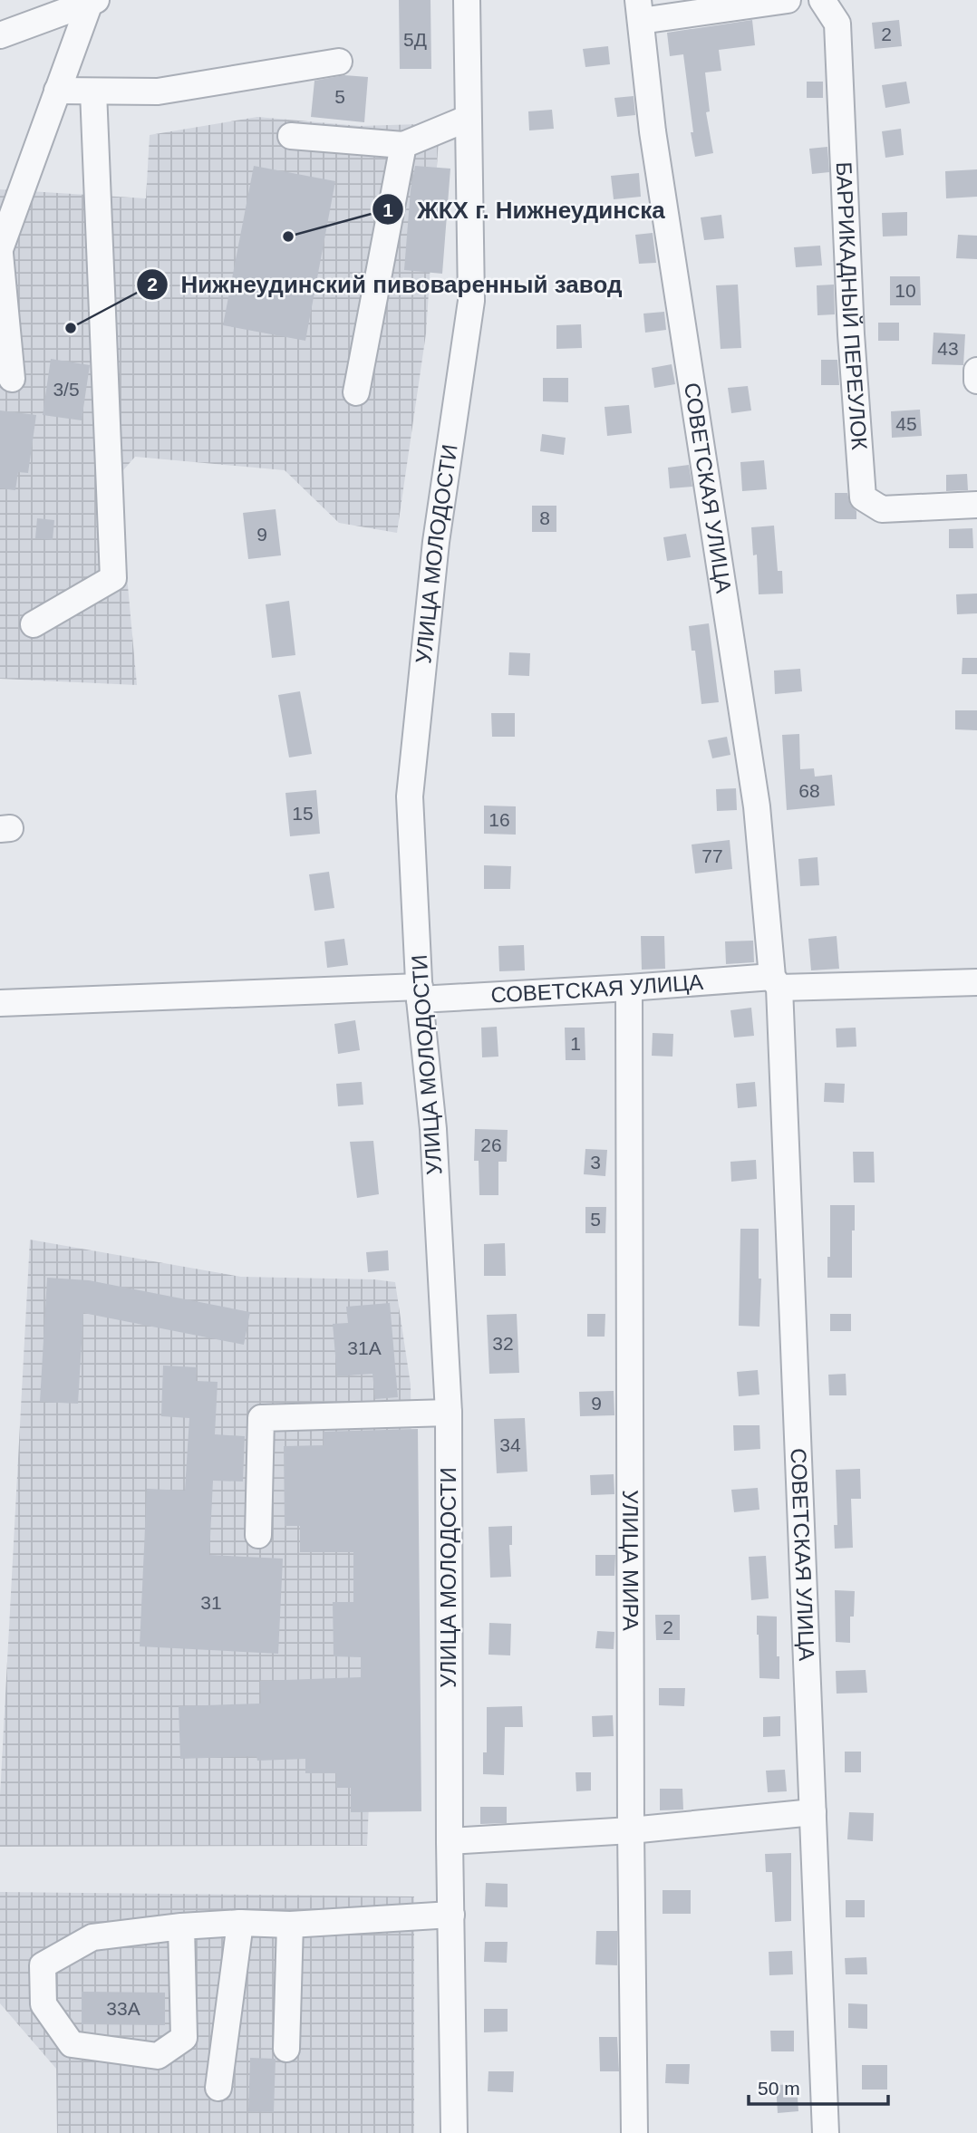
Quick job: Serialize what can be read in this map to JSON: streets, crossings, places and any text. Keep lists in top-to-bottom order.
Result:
{
  "streets": {
    "street": [
      "БАРРИКАДНЫЙ ПЕРЕУЛОК",
      "СОВЕТСКАЯ УЛИЦА",
      "УЛИЦА МОЛОДОСТИ",
      "УЛИЦА МИРА"
    ]
  },
  "crossings": [
    ["СОВЕТСКАЯ УЛИЦА", "УЛИЦА МОЛОДОСТИ"],
    ["СОВЕТСКАЯ УЛИЦА", "УЛИЦА МИРА"]
  ],
  "places": ["ЖКХ г. Нижнеудинска", "Нижнеудинский пивоваренный завод"],
  "house_numbers": [
    "2",
    "5Д",
    "5",
    "10",
    "43",
    "3/5",
    "45",
    "8",
    "9",
    "68",
    "15",
    "16",
    "77",
    "1",
    "26",
    "3",
    "5",
    "32",
    "31А",
    "9",
    "34",
    "31",
    "2",
    "33А"
  ],
  "scale_bar": "50 m"
}
